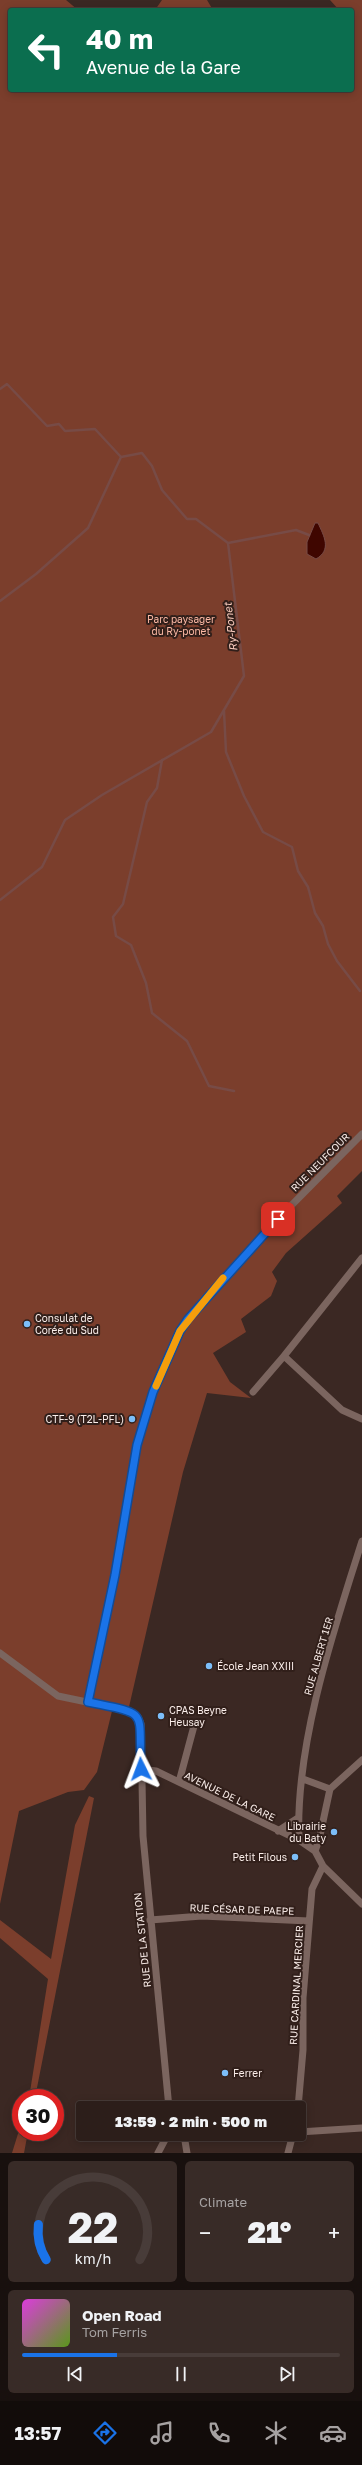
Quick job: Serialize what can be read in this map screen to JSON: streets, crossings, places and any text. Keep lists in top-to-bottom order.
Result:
{
  "streets": {
    "street": [
      "RUE NEUFCOUR",
      "RUE ALBERT 1ER",
      "AVENUE DE LA GARE",
      "RUE CÉSAR DE PAEPE",
      "RUE DE LA STATION",
      "RUE CARDINAL MERCIER"
    ]
  },
  "crossings": [
    ["RUE ALBERT 1ER", "AVENUE DE LA GARE"],
    ["AVENUE DE LA GARE", "RUE DE LA STATION"],
    ["AVENUE DE LA GARE", "RUE CARDINAL MERCIER"],
    ["RUE CÉSAR DE PAEPE", "RUE DE LA STATION"],
    ["RUE CÉSAR DE PAEPE", "RUE CARDINAL MERCIER"]
  ],
  "water": ["Ry-Ponet"],
  "parks": ["Parc paysager du Ry-ponet"],
  "places": [
    "Consulat de Corée du Sud",
    "CTF-9 (T2L-PFL)",
    "École Jean XXIII",
    "CPAS Beyne Heusay",
    "Librairie du Baty",
    "Petit Filous",
    "Ferrer"
  ],
  "page": {
    "turn": ["40 m", "Avenue de la Gare"],
    "limit": "30",
    "trip": "13:59 · 2 min · 500 m",
    "tile": "Climate",
    "heat": ["−", "21°", "+"],
    "song": ["Open Road", "Tom Ferris"],
    "tabs": "13:57",
    "gauge": ["22", "km/h"]
  }
}
